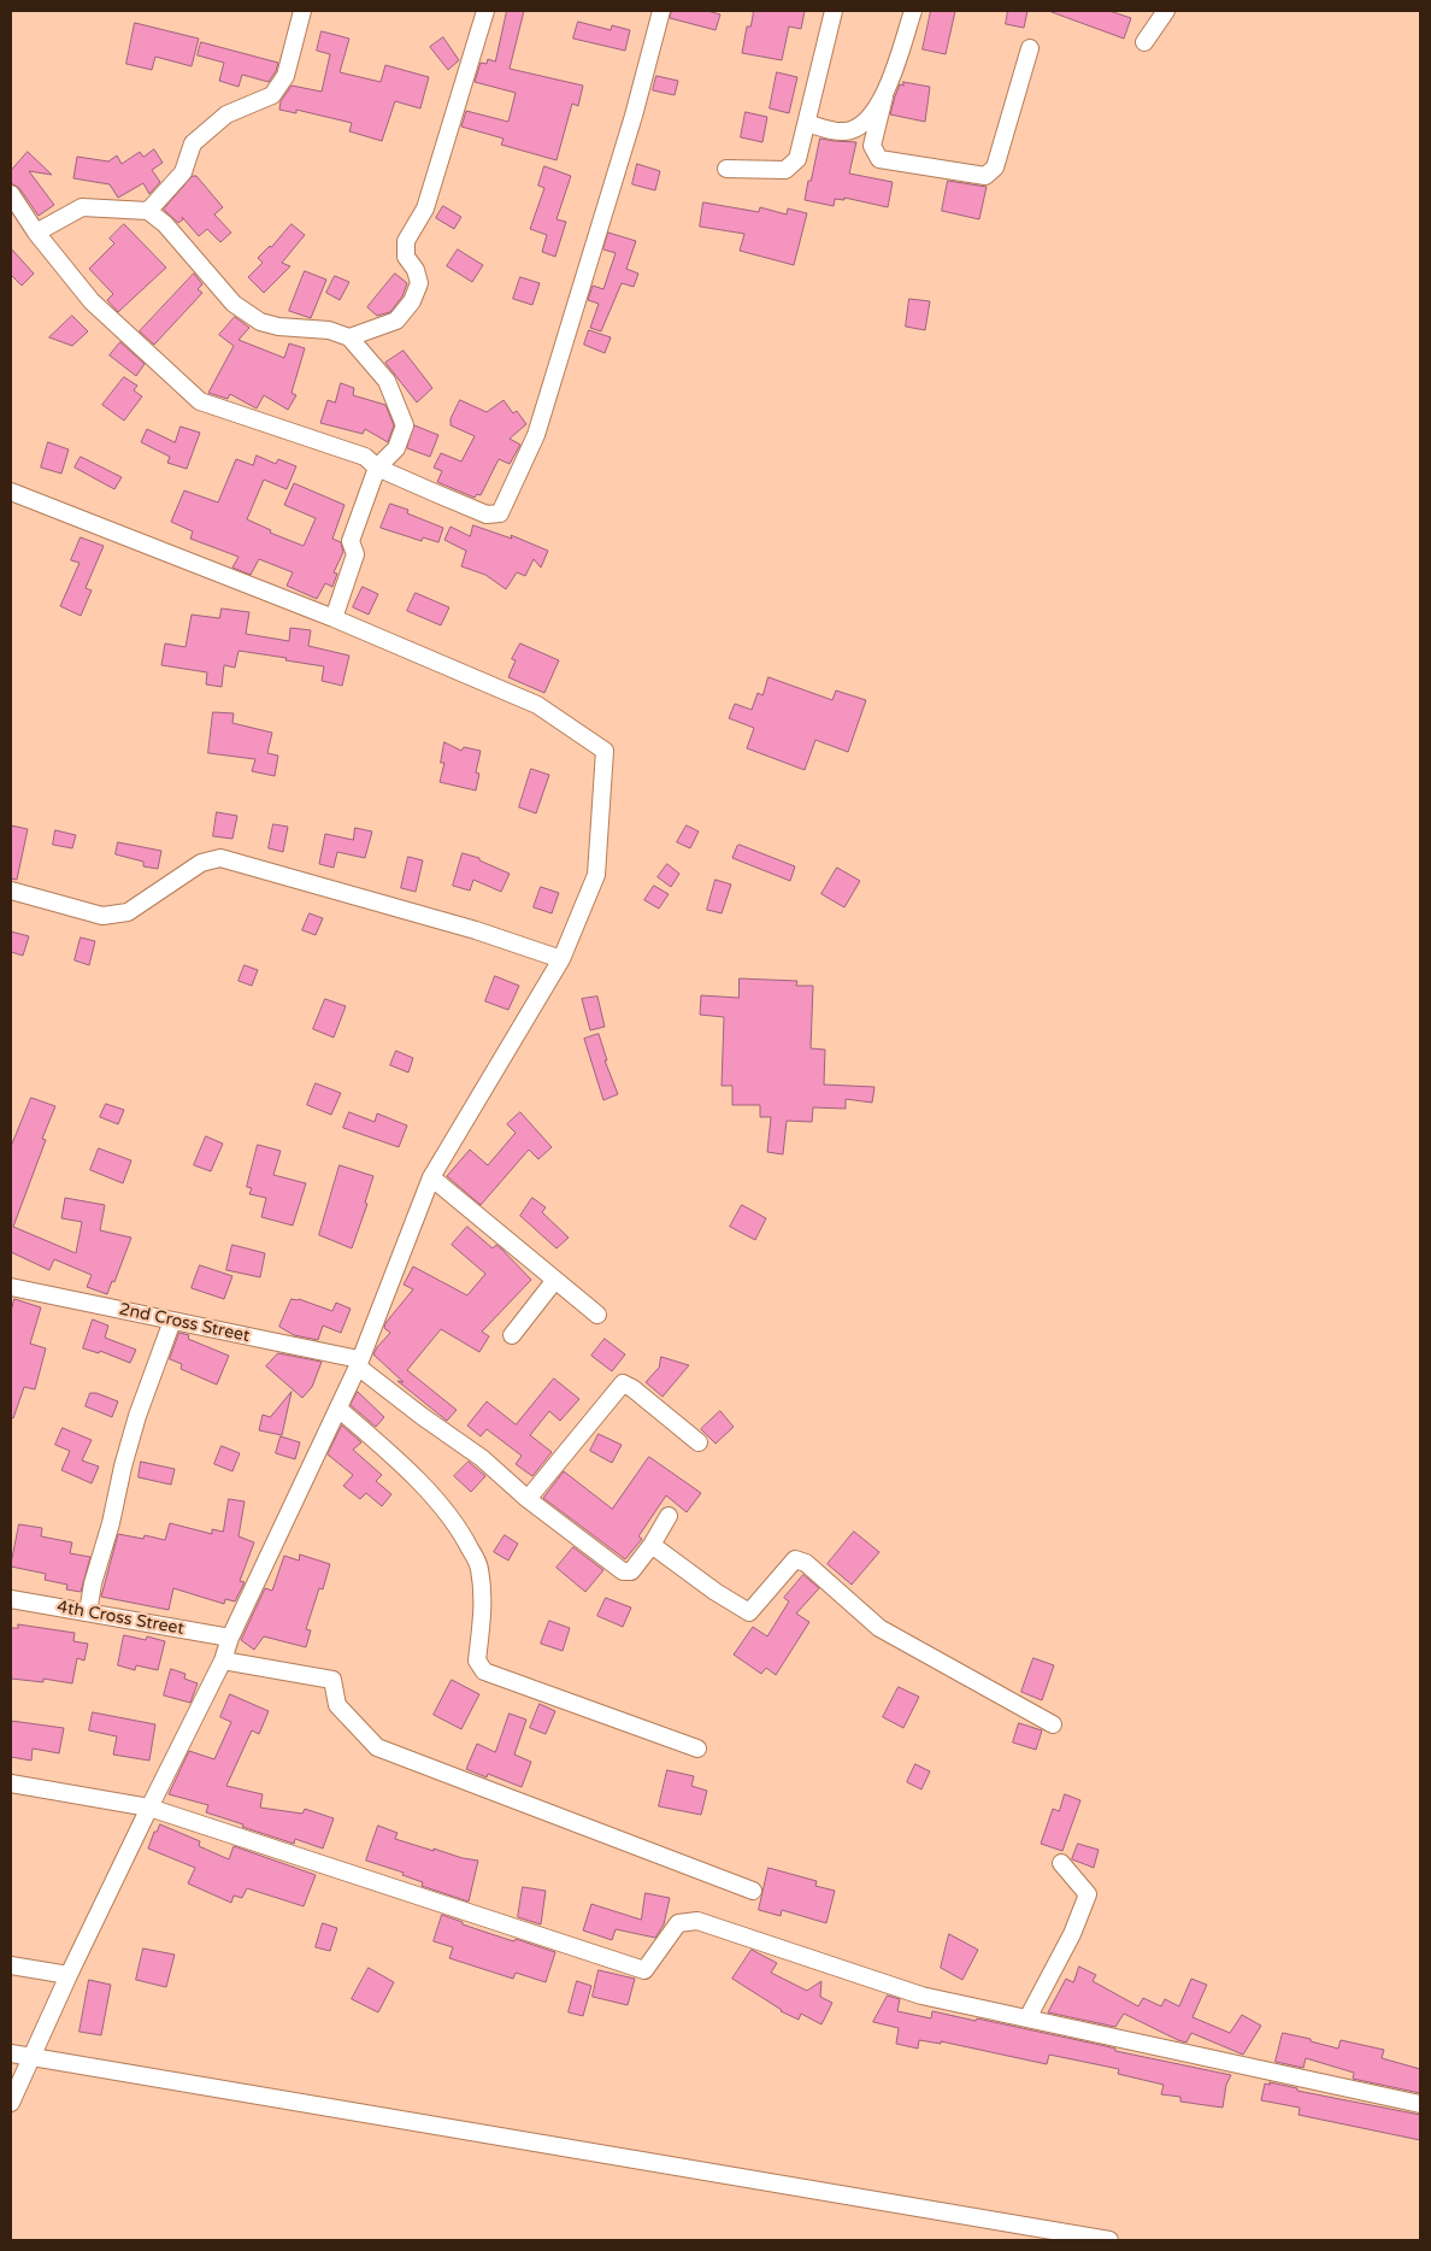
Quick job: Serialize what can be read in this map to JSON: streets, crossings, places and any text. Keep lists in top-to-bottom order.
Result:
{
  "streets": {
    "street": ["2nd Cross Street", "4th Cross Street"]
  }
}
